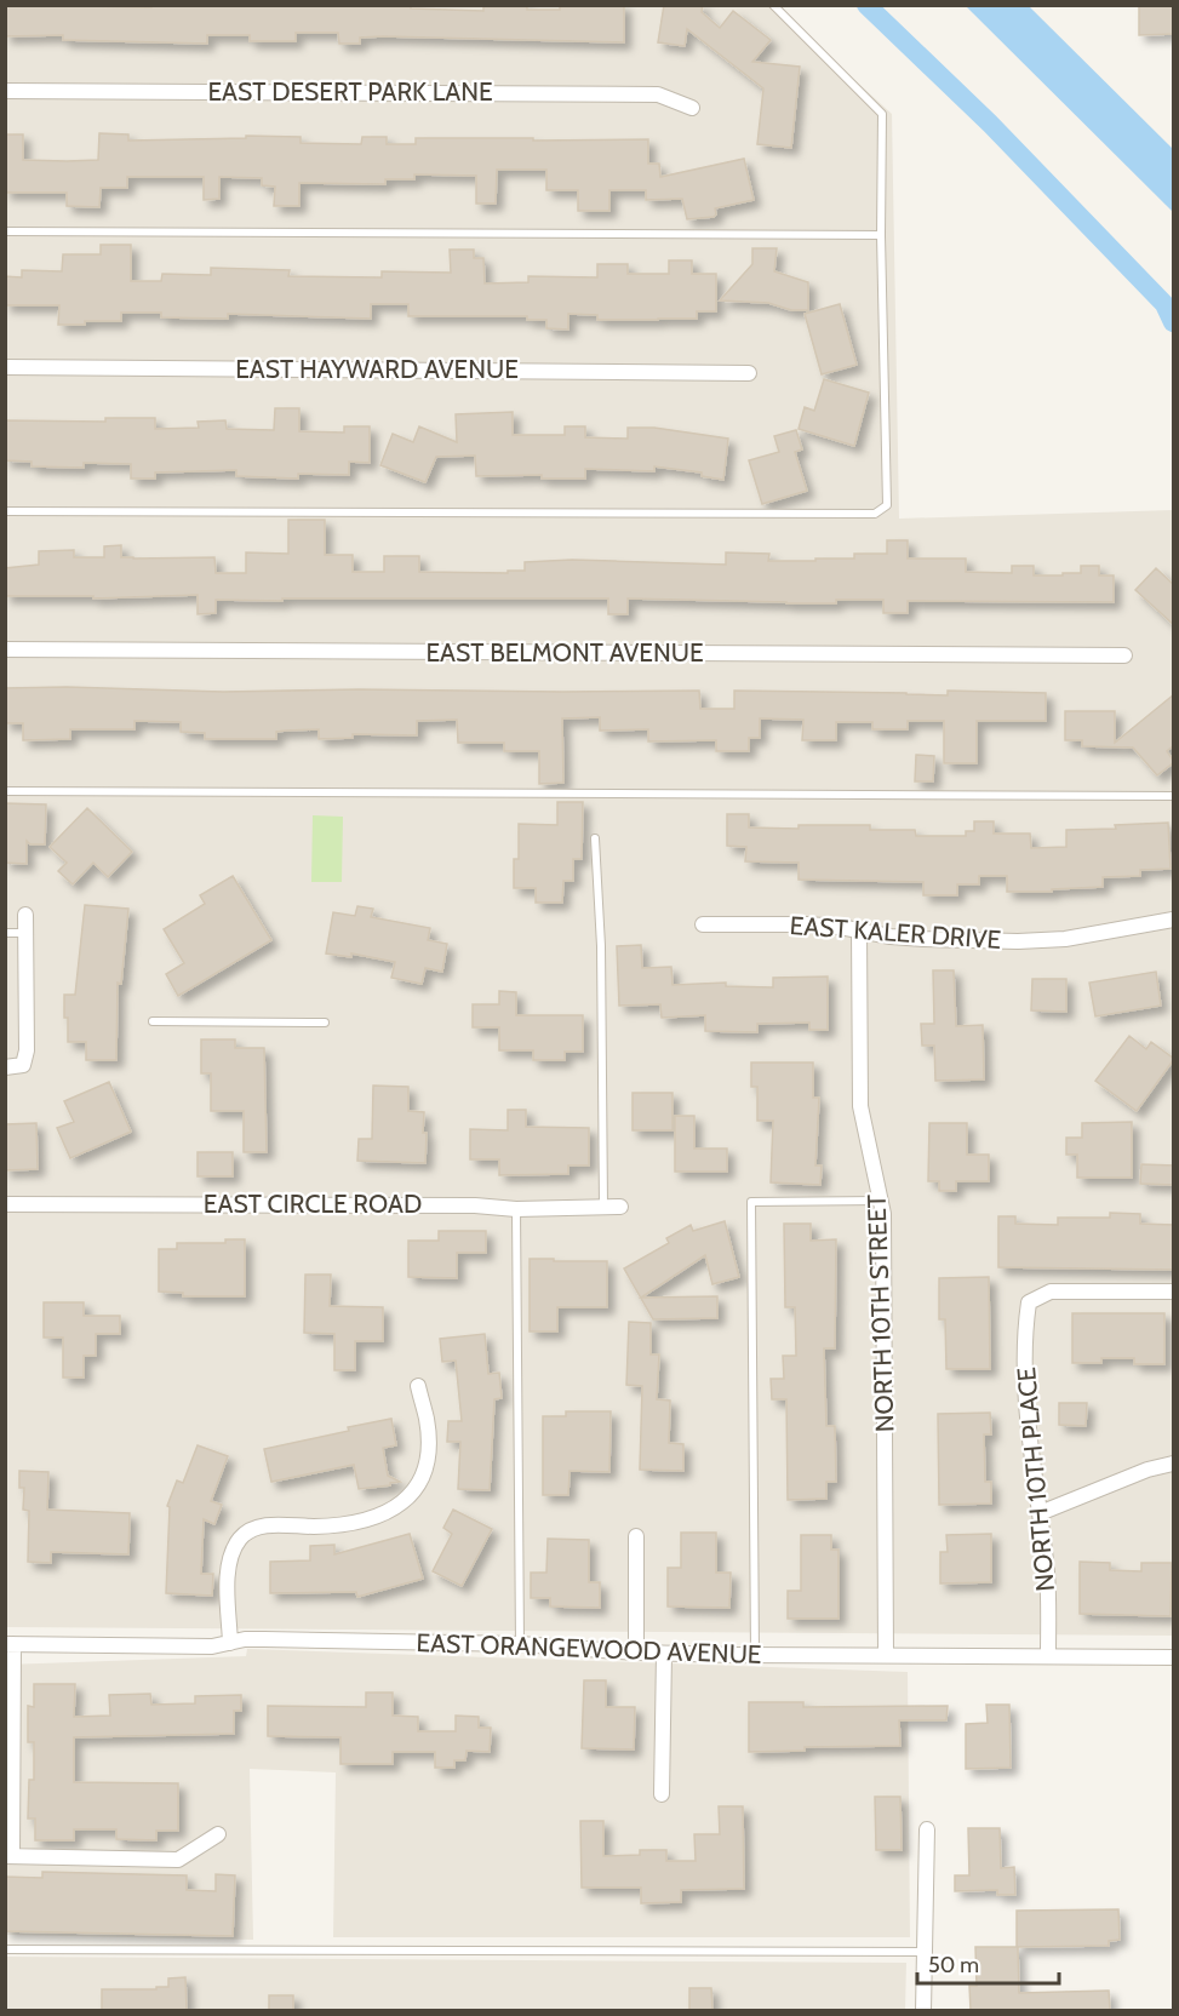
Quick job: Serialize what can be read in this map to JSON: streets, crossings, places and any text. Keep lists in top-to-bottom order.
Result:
{
  "streets": {
    "street": [
      "EAST DESERT PARK LANE",
      "EAST HAYWARD AVENUE",
      "EAST BELMONT AVENUE",
      "EAST KALER DRIVE",
      "EAST CIRCLE ROAD",
      "NORTH 10TH STREET",
      "NORTH 10TH PLACE",
      "EAST ORANGEWOOD AVENUE"
    ]
  },
  "crossings": [
    ["EAST KALER DRIVE", "NORTH 10TH STREET"],
    ["NORTH 10TH STREET", "EAST ORANGEWOOD AVENUE"],
    ["NORTH 10TH PLACE", "EAST ORANGEWOOD AVENUE"]
  ],
  "scale_bar": "50 m"
}
